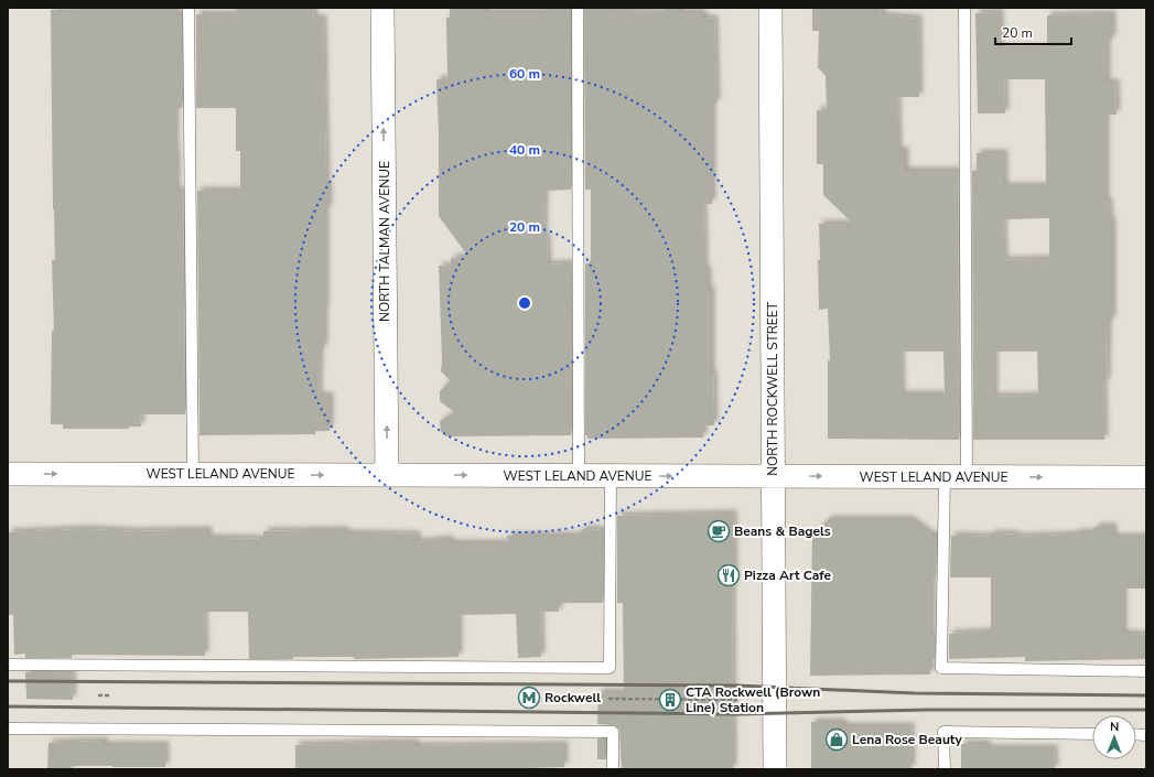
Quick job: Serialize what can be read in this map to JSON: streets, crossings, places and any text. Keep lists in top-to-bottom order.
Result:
{
  "streets": {
    "street": ["NORTH TALMAN AVENUE", "NORTH ROCKWELL STREET", "WEST LELAND AVENUE"]
  },
  "crossings": [
    ["NORTH TALMAN AVENUE", "WEST LELAND AVENUE"],
    ["NORTH ROCKWELL STREET", "WEST LELAND AVENUE"]
  ],
  "one_way": ["NORTH TALMAN AVENUE", "WEST LELAND AVENUE"],
  "places": {
    "cafe": ["Beans & Bagels"],
    "restaurant": ["Pizza Art Cafe"],
    "metro station": ["Rockwell"],
    "building": ["CTA Rockwell (Brown Line) Station"],
    "shop": ["Lena Rose Beauty"]
  },
  "scale_bar": "20 m",
  "north": "top",
  "rings": ["60 m", "40 m", "20 m"]
}
